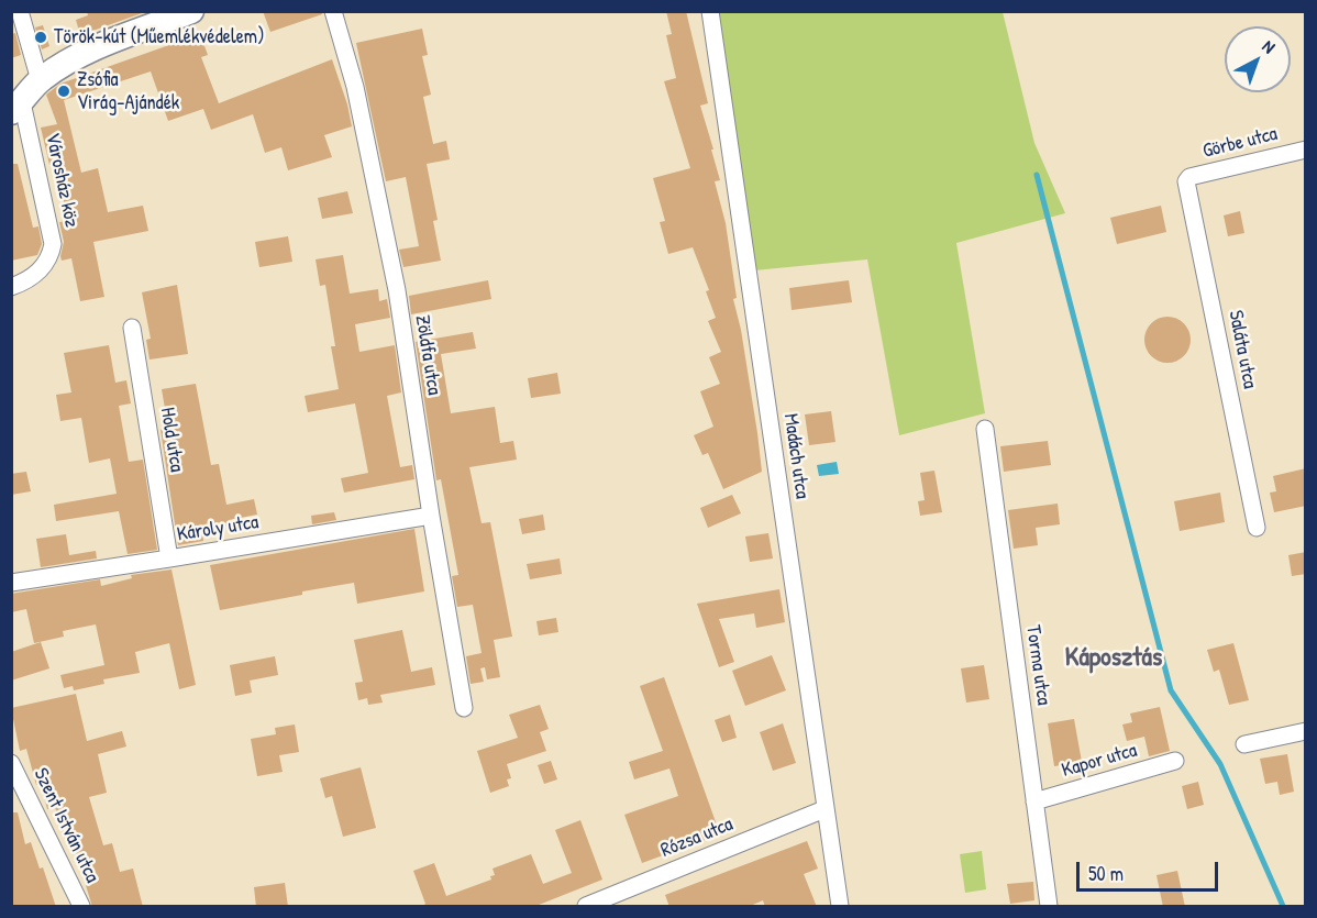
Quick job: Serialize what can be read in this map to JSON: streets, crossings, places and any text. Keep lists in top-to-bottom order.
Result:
{
  "streets": {
    "street": [
      "Görbe utca",
      "Városház köz",
      "Saláta utca",
      "Zöldfa utca",
      "Hold utca",
      "Madách utca",
      "Károly utca",
      "Torma utca",
      "Kapor utca",
      "Szent István utca",
      "Rózsa utca"
    ]
  },
  "crossings": [
    ["Görbe utca", "Saláta utca"],
    ["Zöldfa utca", "Károly utca"],
    ["Hold utca", "Károly utca"],
    ["Madách utca", "Rózsa utca"],
    ["Torma utca", "Kapor utca"]
  ],
  "districts": ["Káposztás"],
  "places": ["Török-kút (Műemlékvédelem)", "Zsófia Virág-Ajándék"],
  "scale_bar": "50 m",
  "north": "top right"
}
